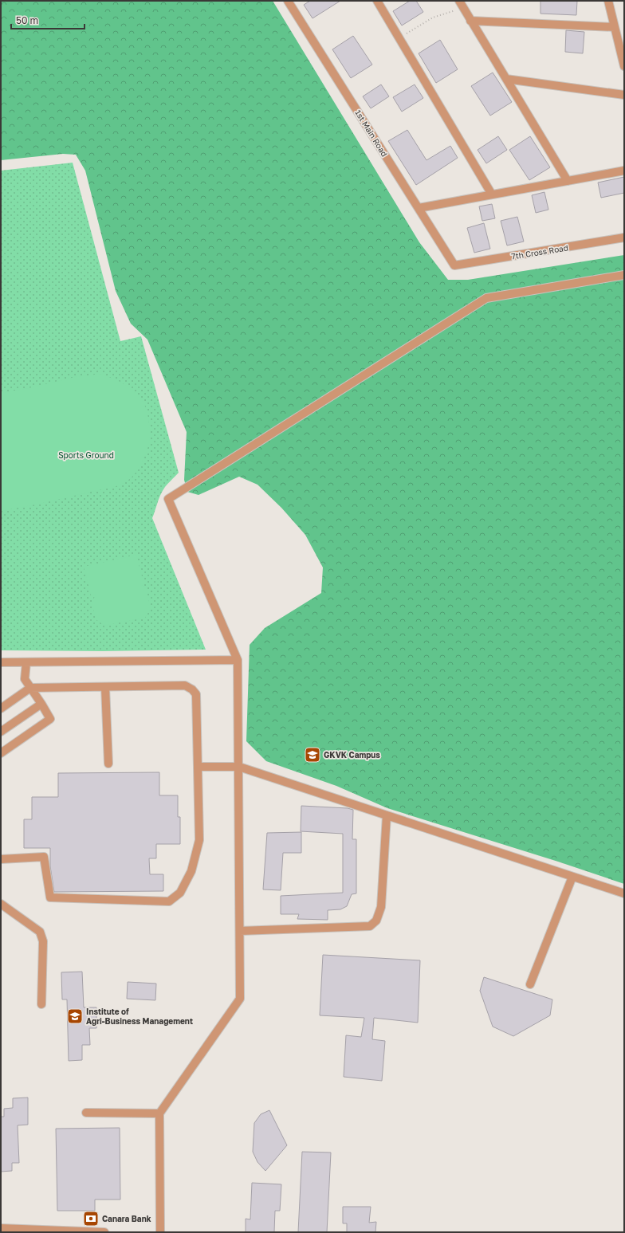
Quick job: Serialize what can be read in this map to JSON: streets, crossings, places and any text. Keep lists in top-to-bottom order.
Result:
{
  "streets": {
    "street": ["1st Main Road", "7th Cross Road"]
  },
  "crossings": [
    ["1st Main Road", "7th Cross Road"]
  ],
  "parks": ["Sports Ground"],
  "places": {
    "school or university": ["GKVK Campus", "Institute of Agri-Business Management"],
    "bank": ["Canara Bank"]
  },
  "scale_bar": "50 m"
}
